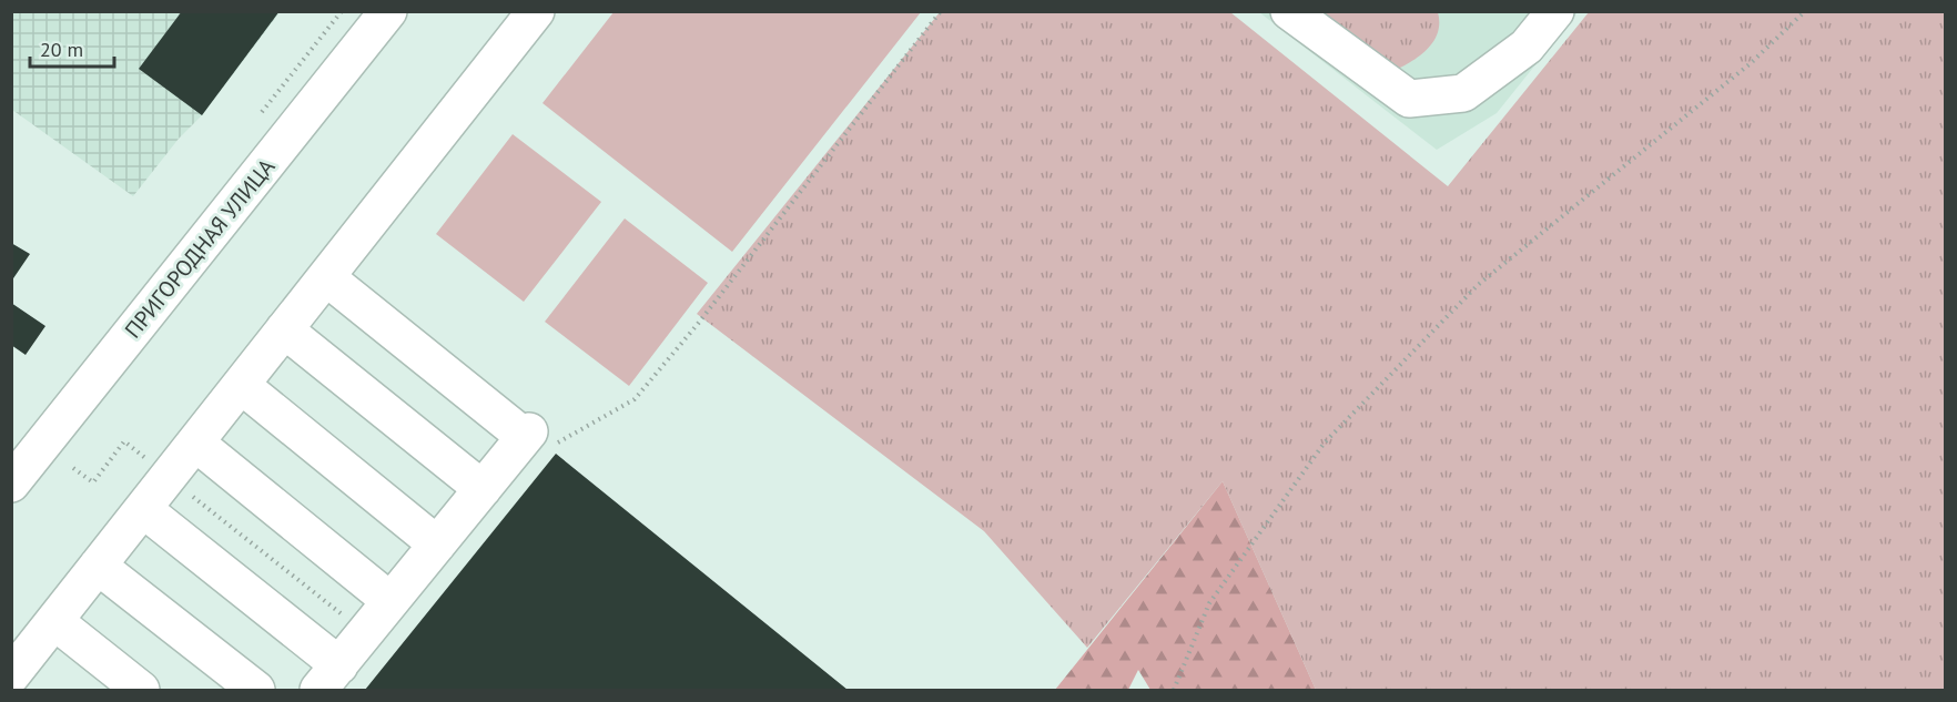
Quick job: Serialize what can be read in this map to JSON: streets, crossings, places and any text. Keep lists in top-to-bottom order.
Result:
{
  "streets": {
    "street": ["ПРИГОРОДНАЯ УЛИЦА"]
  },
  "scale_bar": "20 m"
}
